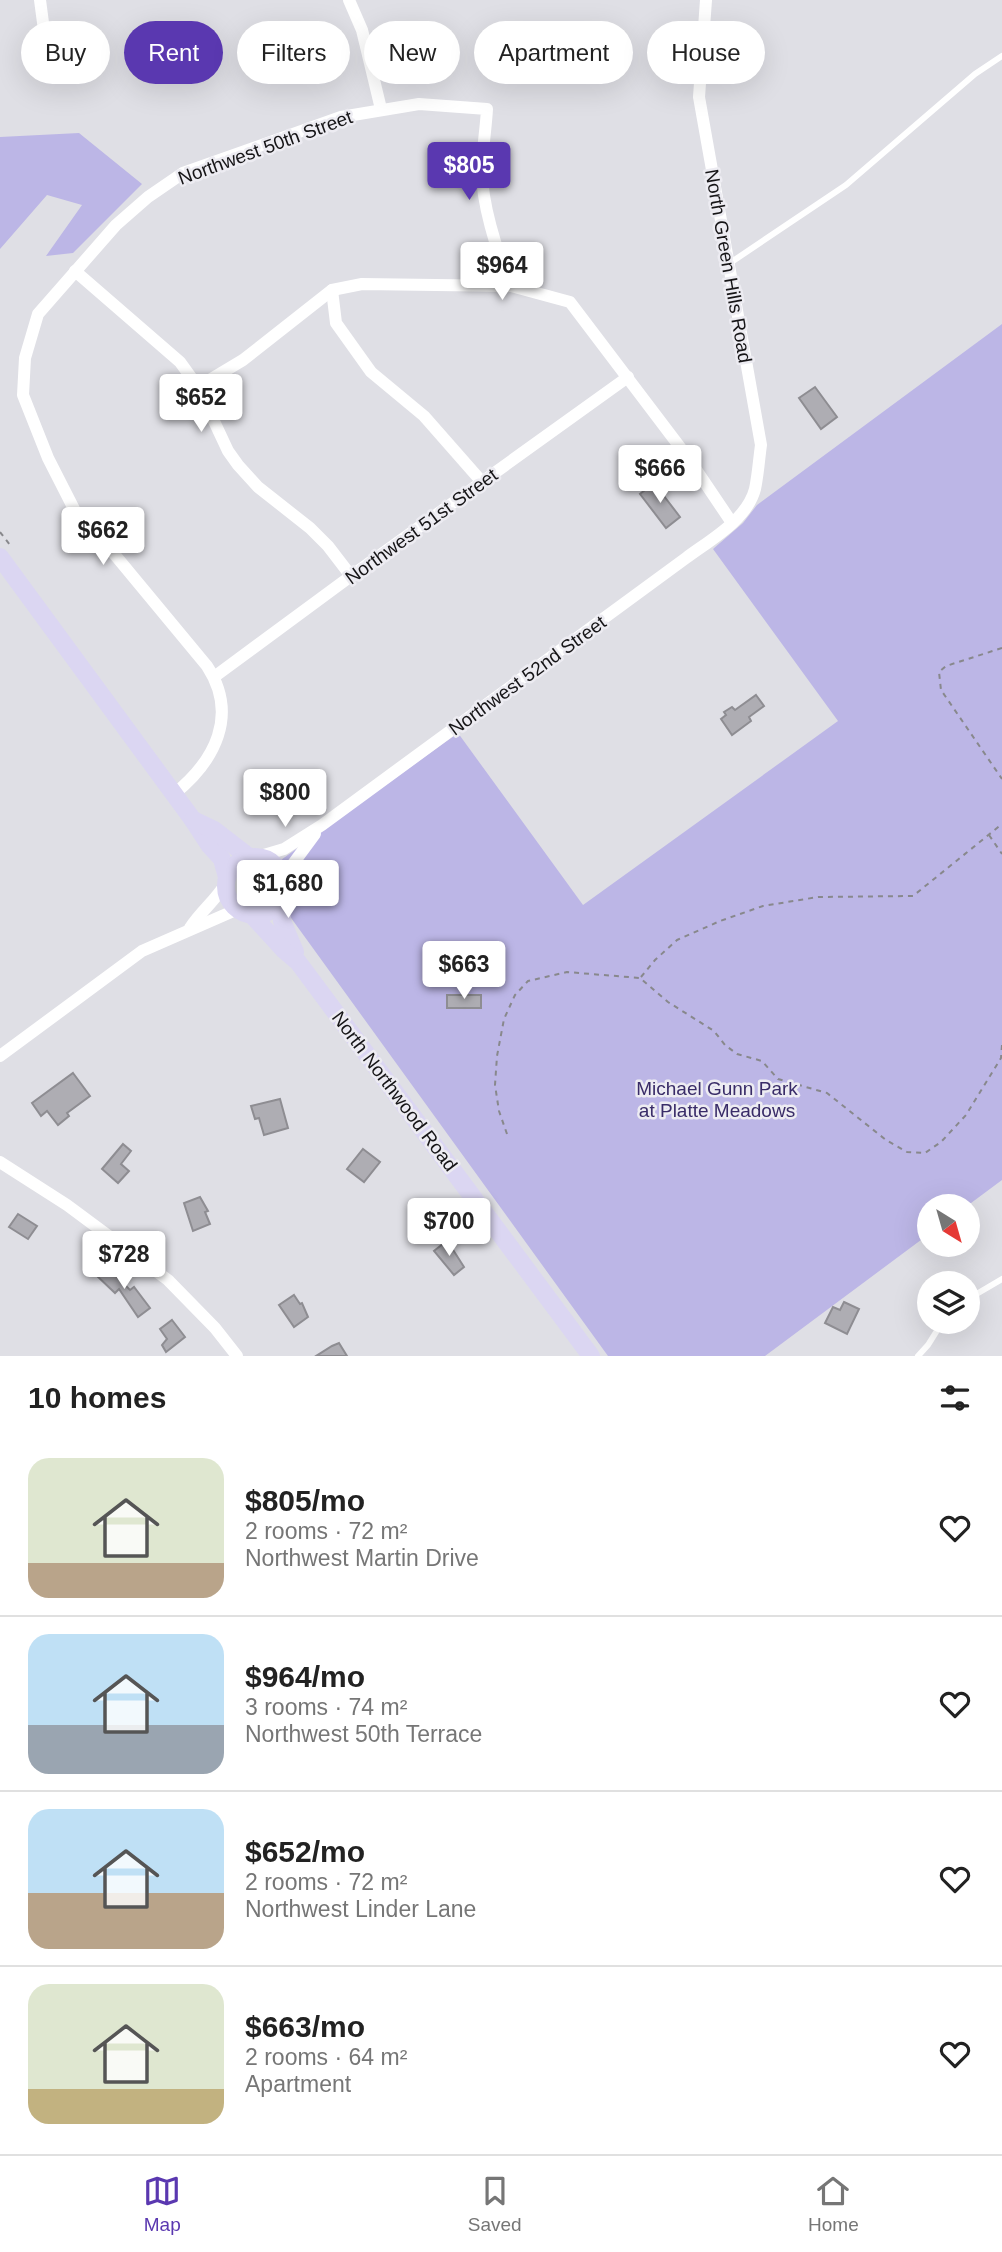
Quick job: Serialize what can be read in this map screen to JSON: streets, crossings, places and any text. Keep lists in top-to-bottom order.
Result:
{
  "streets": {
    "street": [
      "Northwest 50th Street",
      "North Green Hills Road",
      "Northwest 51st Street",
      "Northwest 52nd Street",
      "North Northwood Road"
    ]
  },
  "crossings": [
    ["Northwest 50th Street", "Northwest 51st Street"],
    ["North Green Hills Road", "Northwest 52nd Street"],
    ["Northwest 52nd Street", "North Northwood Road"]
  ],
  "parks": ["Michael Gunn Park at Platte Meadows"],
  "north": "bottom right",
  "page": {
    "chip": [
      "Buy",
      "Rent",
      "Filters",
      "New",
      "Apartment",
      "House"
    ],
    "price": [
      "$805",
      "$964",
      "$652",
      "$666",
      "$662",
      "$800",
      "$1,680",
      "$663",
      "$700",
      "$728"
    ],
    "heading": "10 homes",
    "list": [
      {
        "name": "$805/mo",
        "note": "2 rooms · 72 m² · Northwest Martin Drive"
      },
      {
        "name": "$964/mo",
        "note": "3 rooms · 74 m² · Northwest 50th Terrace"
      },
      {
        "name": "$652/mo",
        "note": "2 rooms · 72 m² · Northwest Linder Lane"
      },
      {
        "name": "$663/mo",
        "note": "2 rooms · 64 m² · Apartment"
      }
    ],
    "tabs": ["Map", "Saved", "Home"]
  }
}
